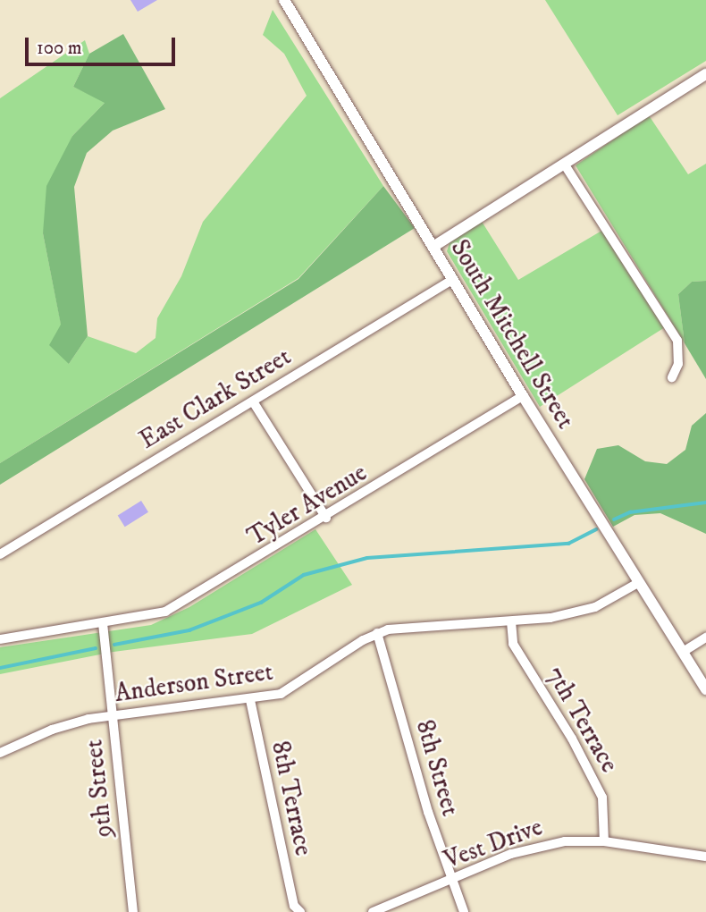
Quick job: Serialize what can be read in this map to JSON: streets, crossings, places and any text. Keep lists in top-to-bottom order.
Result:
{
  "streets": {
    "street": [
      "South Mitchell Street",
      "East Clark Street",
      "Tyler Avenue",
      "Anderson Street",
      "7th Terrace",
      "8th Street",
      "9th Street",
      "8th Terrace",
      "Vest Drive"
    ]
  },
  "crossings": [
    ["South Mitchell Street", "East Clark Street"],
    ["South Mitchell Street", "Tyler Avenue"],
    ["South Mitchell Street", "Anderson Street"],
    ["Tyler Avenue", "9th Street"],
    ["Anderson Street", "7th Terrace"],
    ["Anderson Street", "8th Street"],
    ["Anderson Street", "9th Street"],
    ["Anderson Street", "8th Terrace"],
    ["7th Terrace", "Vest Drive"],
    ["8th Street", "Vest Drive"]
  ],
  "scale_bar": "100 m"
}
